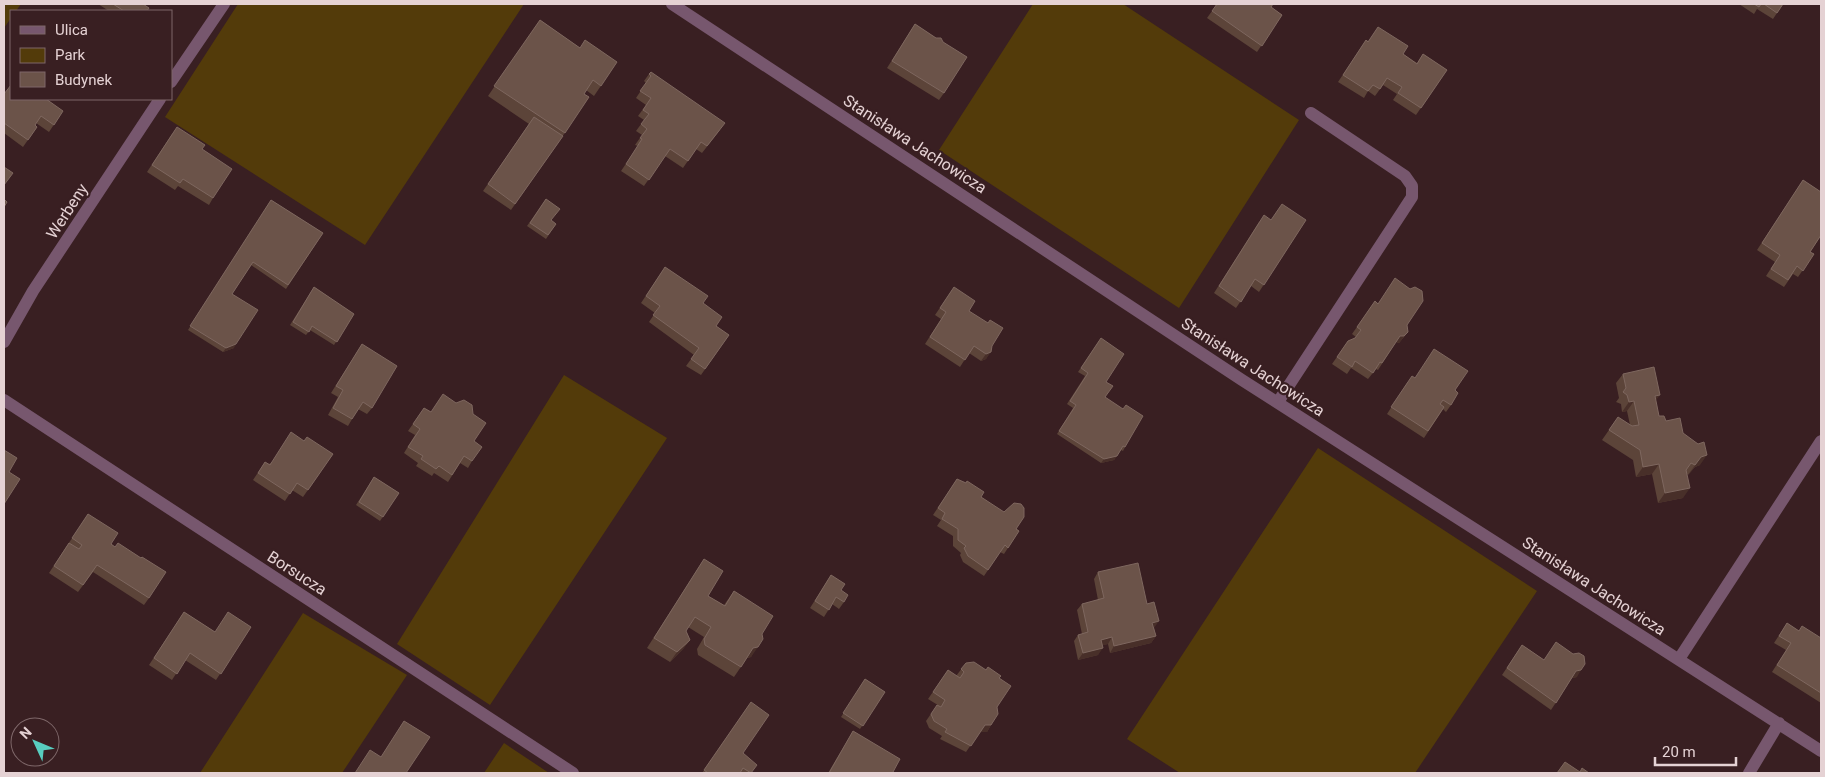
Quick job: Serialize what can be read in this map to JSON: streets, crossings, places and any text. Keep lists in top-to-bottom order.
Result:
{
  "streets": {
    "street": ["Stanisława Jachowicza", "Werbeny", "Borsucza"]
  },
  "legend": ["Ulica", "Park", "Budynek"],
  "scale_bar": "20 m",
  "north": "top left"
}
